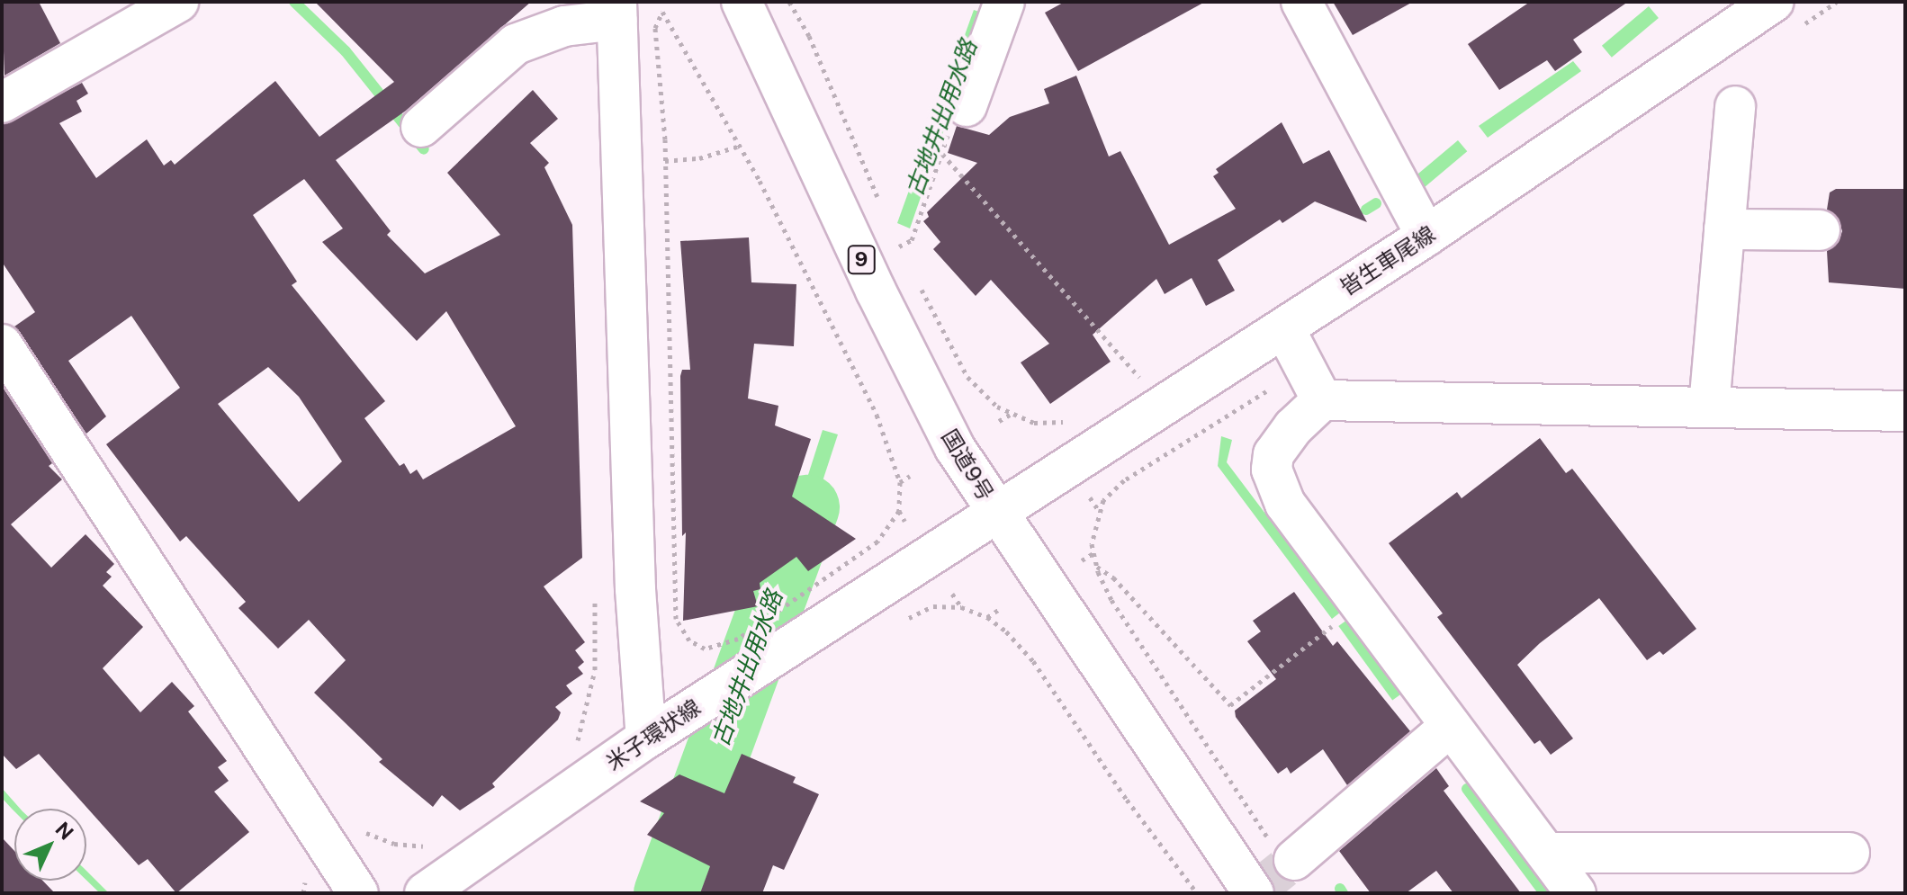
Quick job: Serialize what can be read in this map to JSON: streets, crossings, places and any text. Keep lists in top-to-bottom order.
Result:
{
  "streets": {
    "main road": [
      "9",
      "皆生車尾線",
      "国道9号",
      "米子環状線"
    ]
  },
  "crossings": [
    ["皆生車尾線", "国道9号"],
    ["皆生車尾線", "米子環状線"],
    ["国道9号", "米子環状線"]
  ],
  "water": ["古地井出用水路"],
  "north": "top right"
}
